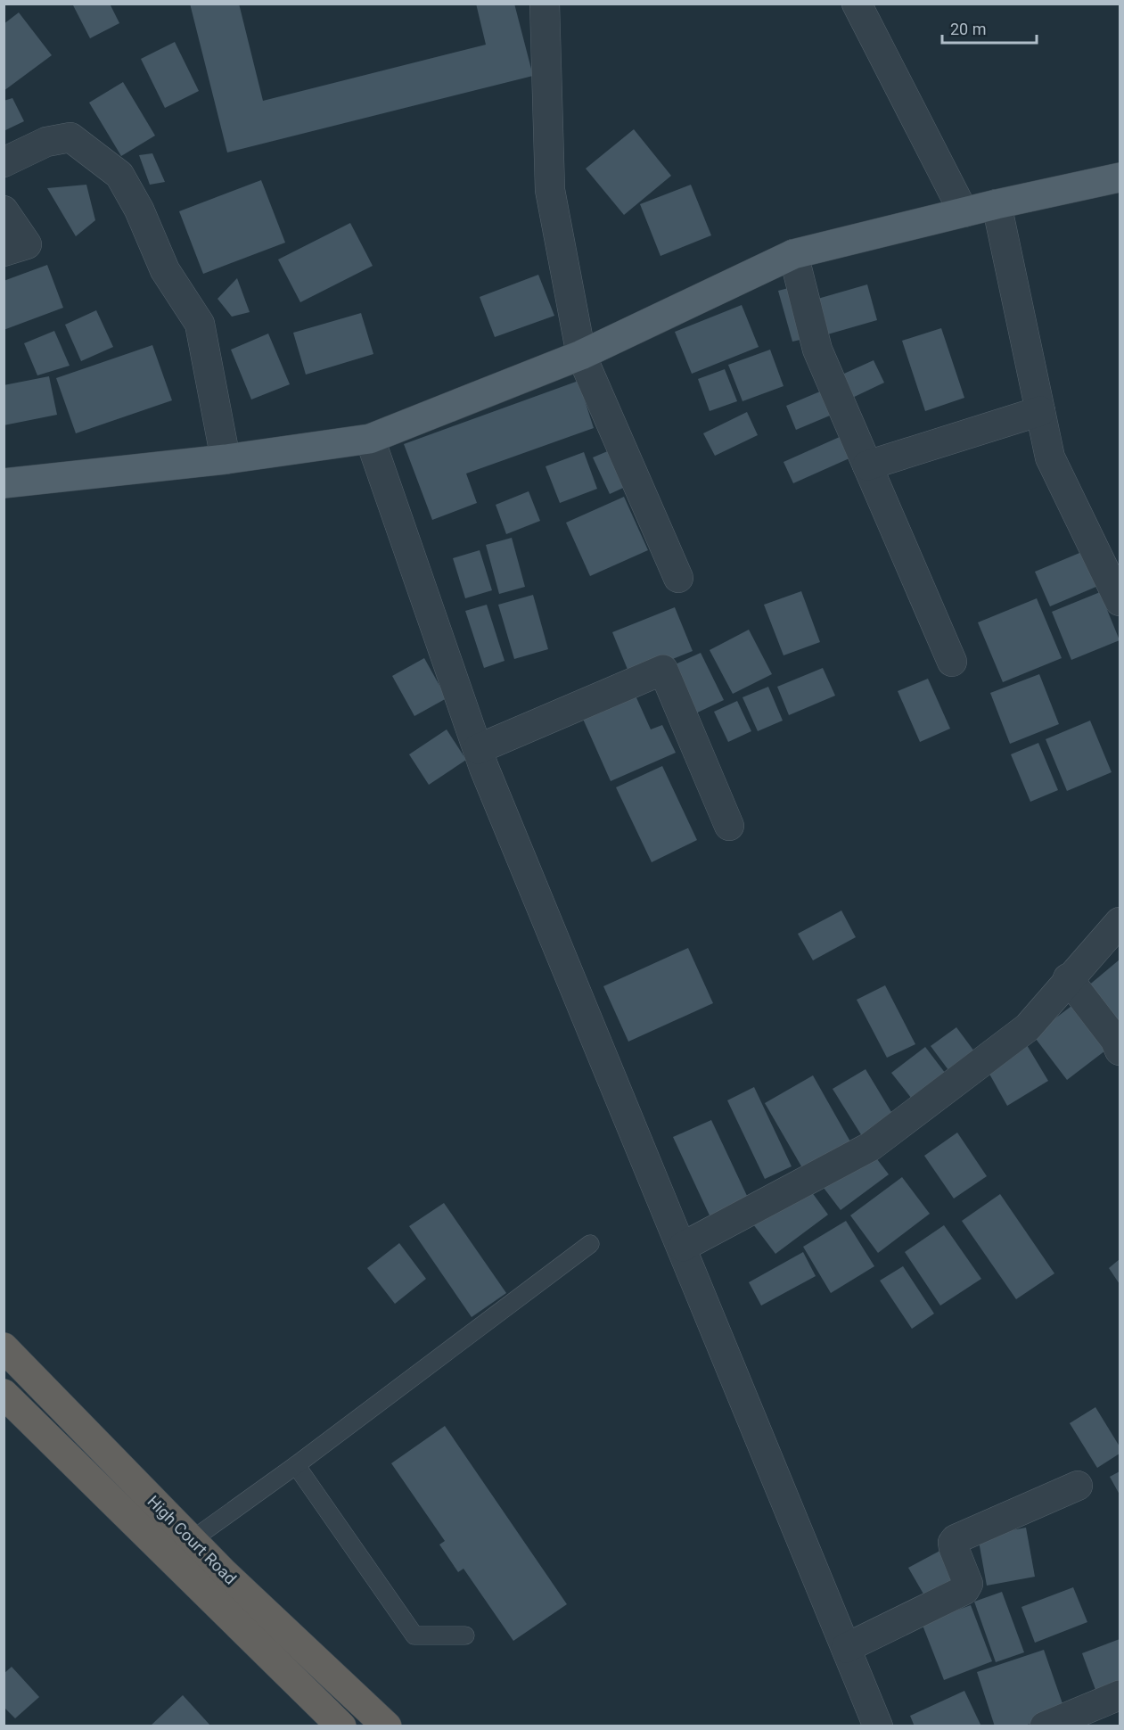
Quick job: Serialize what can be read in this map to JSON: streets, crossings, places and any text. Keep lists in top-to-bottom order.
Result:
{
  "streets": {
    "highway": ["High Court Road"]
  },
  "scale_bar": "20 m"
}
